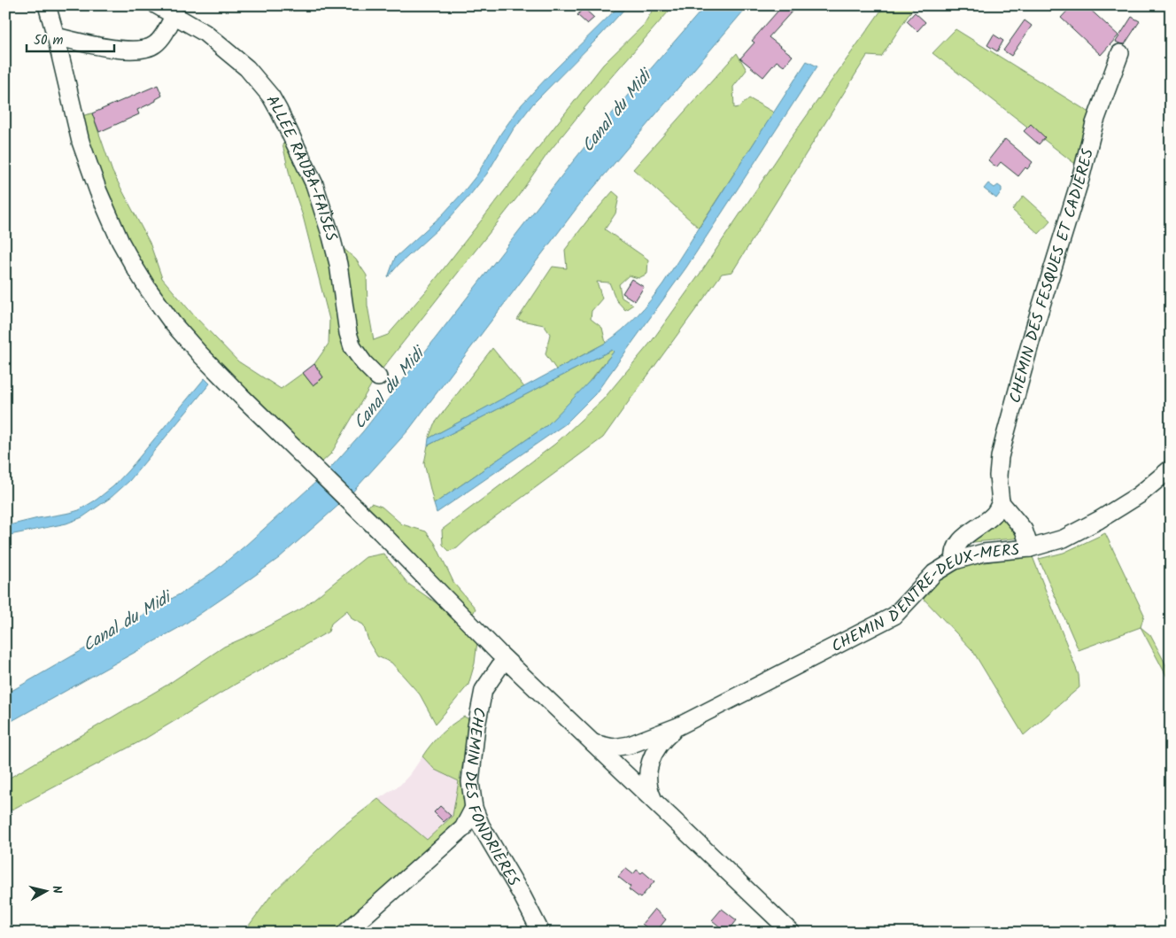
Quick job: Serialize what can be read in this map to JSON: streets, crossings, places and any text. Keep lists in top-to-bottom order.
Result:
{
  "streets": {
    "street": [
      "ALLÉE RAUBA-FAÏSES",
      "CHEMIN DES FESQUES ET CADIÈRES",
      "CHEMIN D'ENTRE-DEUX-MERS",
      "CHEMIN DES FONDRIÈRES"
    ]
  },
  "water": ["Canal du Midi"],
  "scale_bar": "50 m",
  "north": "right"
}
